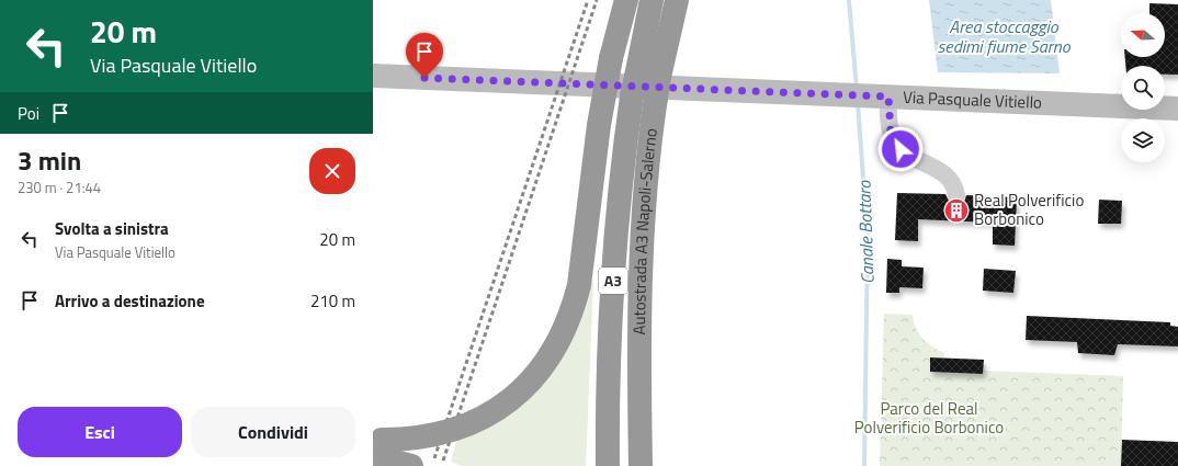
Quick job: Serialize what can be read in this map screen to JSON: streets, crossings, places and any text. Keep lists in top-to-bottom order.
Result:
{
  "streets": {
    "highway": ["Autostrada A3 Napoli-Salerno", "A3"],
    "street": ["Via Pasquale Vitiello"]
  },
  "water": ["Area stoccaggio sedimi fiume Sarno", "Canale Bottaro"],
  "parks": ["Parco del Real Polverificio Borbonico"],
  "places": {
    "building": ["Real Polverificio Borbonico"]
  },
  "north": "left",
  "page": {
    "turn": ["20 m", "Via Pasquale Vitiello"],
    "then": "Poi",
    "heading": ["3 min", "230 m · 21:44"],
    "list": [
      {
        "name": "Svolta a sinistra",
        "note": "Via Pasquale Vitiello",
        "value": "20 m"
      },
      {
        "name": "Arrivo a destinazione",
        "value": "210 m"
      }
    ],
    "buttons": ["Esci", "Condividi"]
  }
}
